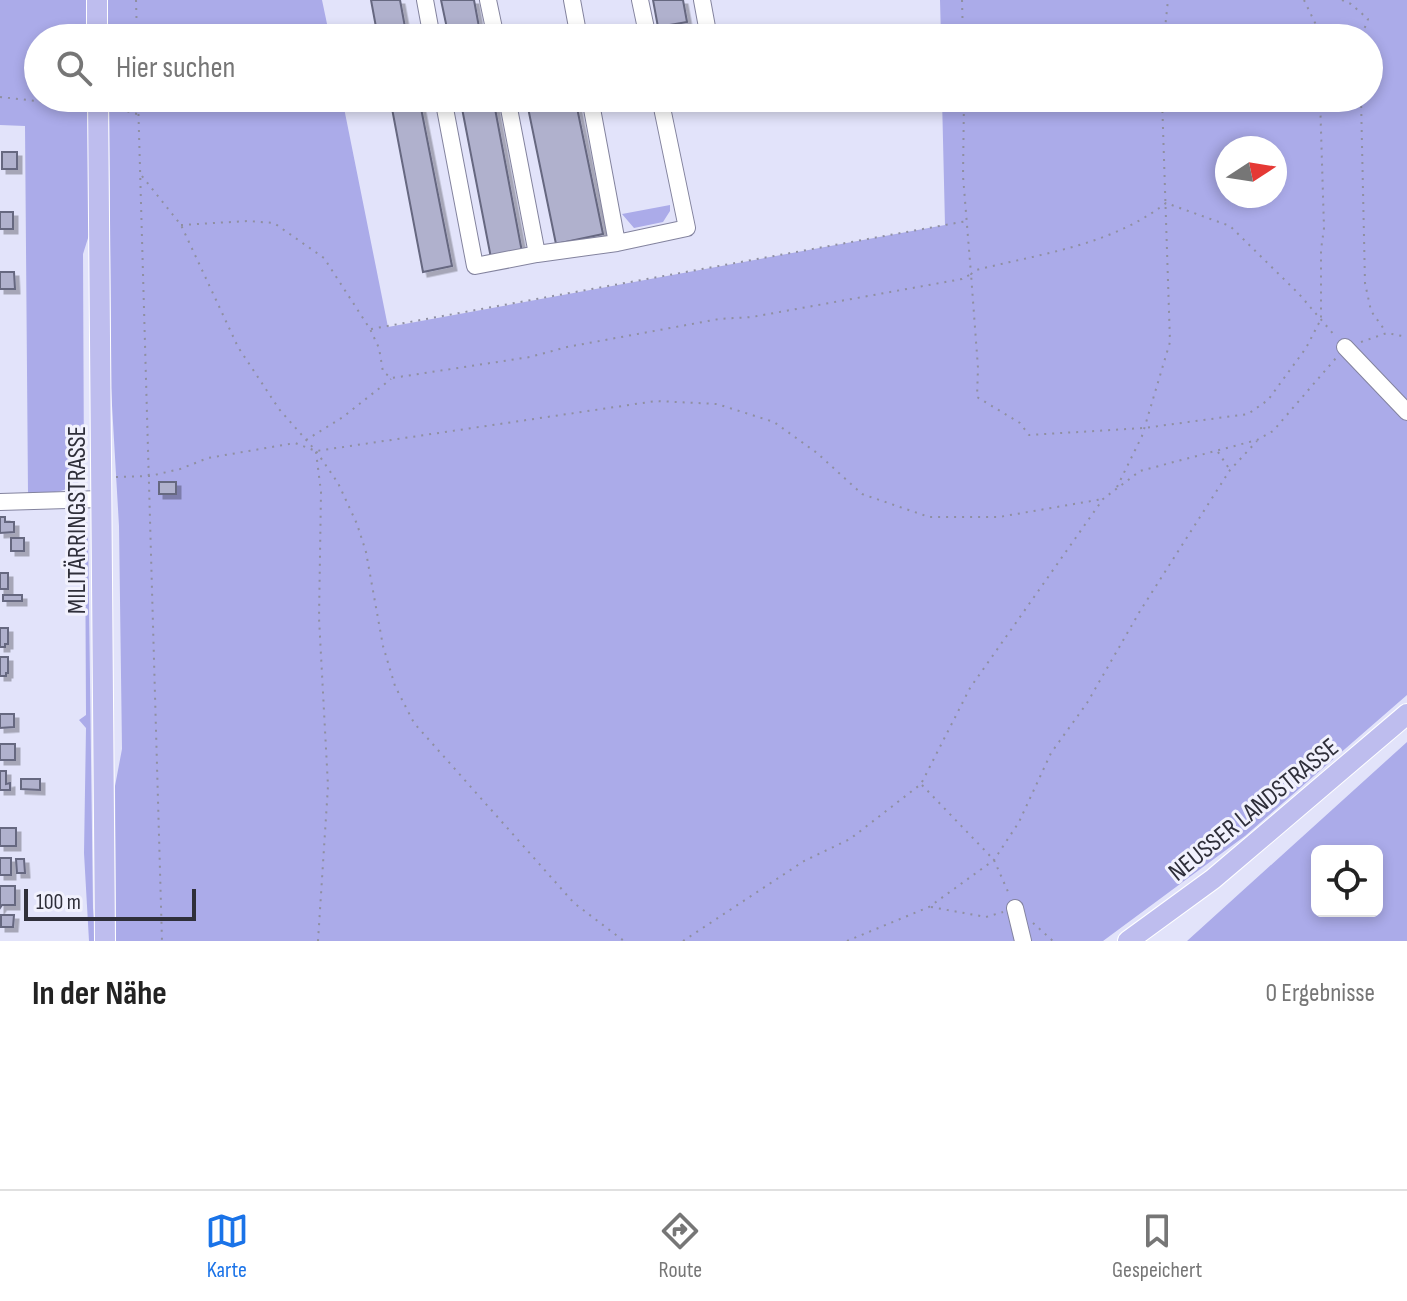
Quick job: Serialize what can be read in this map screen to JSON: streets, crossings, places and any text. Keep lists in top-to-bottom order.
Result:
{
  "streets": {
    "main road": ["MILITÄRRINGSTRASSE", "NEUSSER LANDSTRASSE"]
  },
  "scale_bar": "100 m",
  "north": "right",
  "page": {
    "search": "Hier suchen",
    "scale": "100 m",
    "heading": ["In der Nähe", "0 Ergebnisse"],
    "nav": ["Karte", "Route", "Gespeichert"]
  }
}
